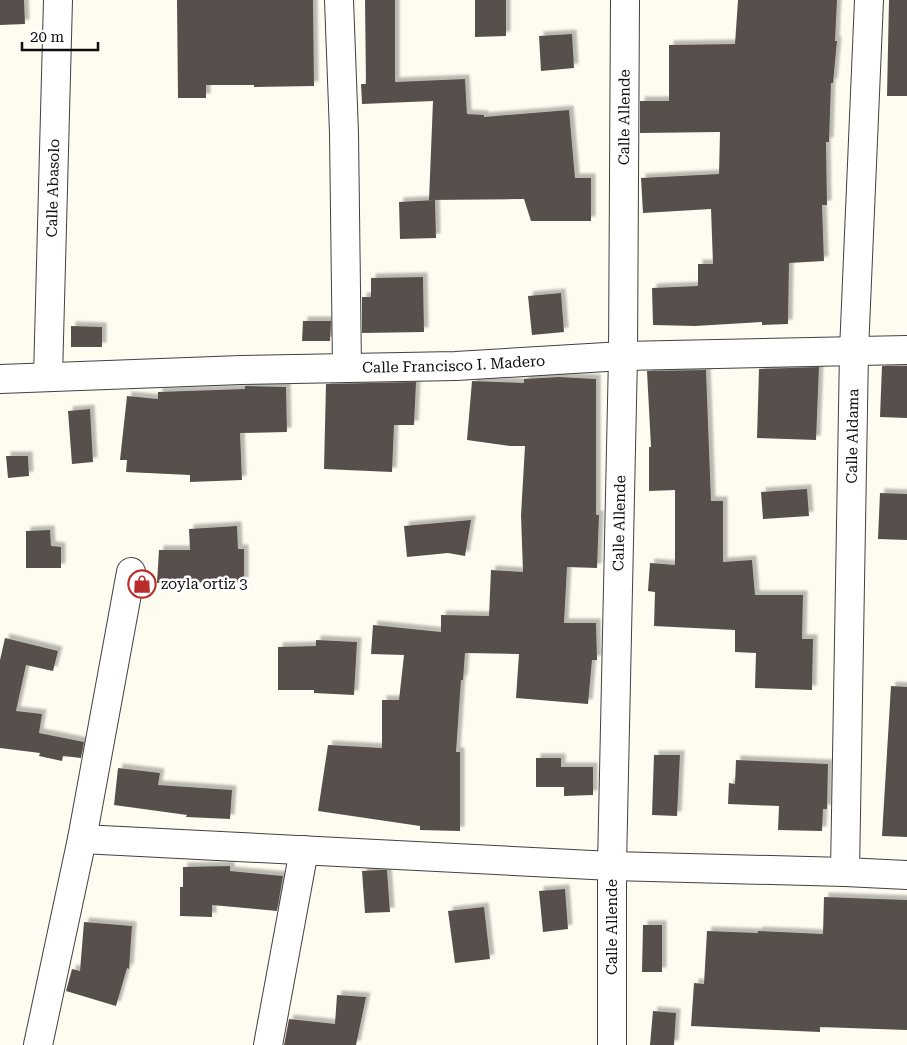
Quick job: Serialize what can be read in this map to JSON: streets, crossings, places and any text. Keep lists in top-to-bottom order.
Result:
{
  "streets": {
    "street": [
      "Calle Allende",
      "Calle Abasolo",
      "Calle Francisco I. Madero",
      "Calle Aldama"
    ]
  },
  "crossings": [
    ["Calle Allende", "Calle Francisco I. Madero"],
    ["Calle Abasolo", "Calle Francisco I. Madero"],
    ["Calle Francisco I. Madero", "Calle Aldama"]
  ],
  "places": {
    "shop": ["zoyla ortiz 3"]
  },
  "scale_bar": "20 m"
}
